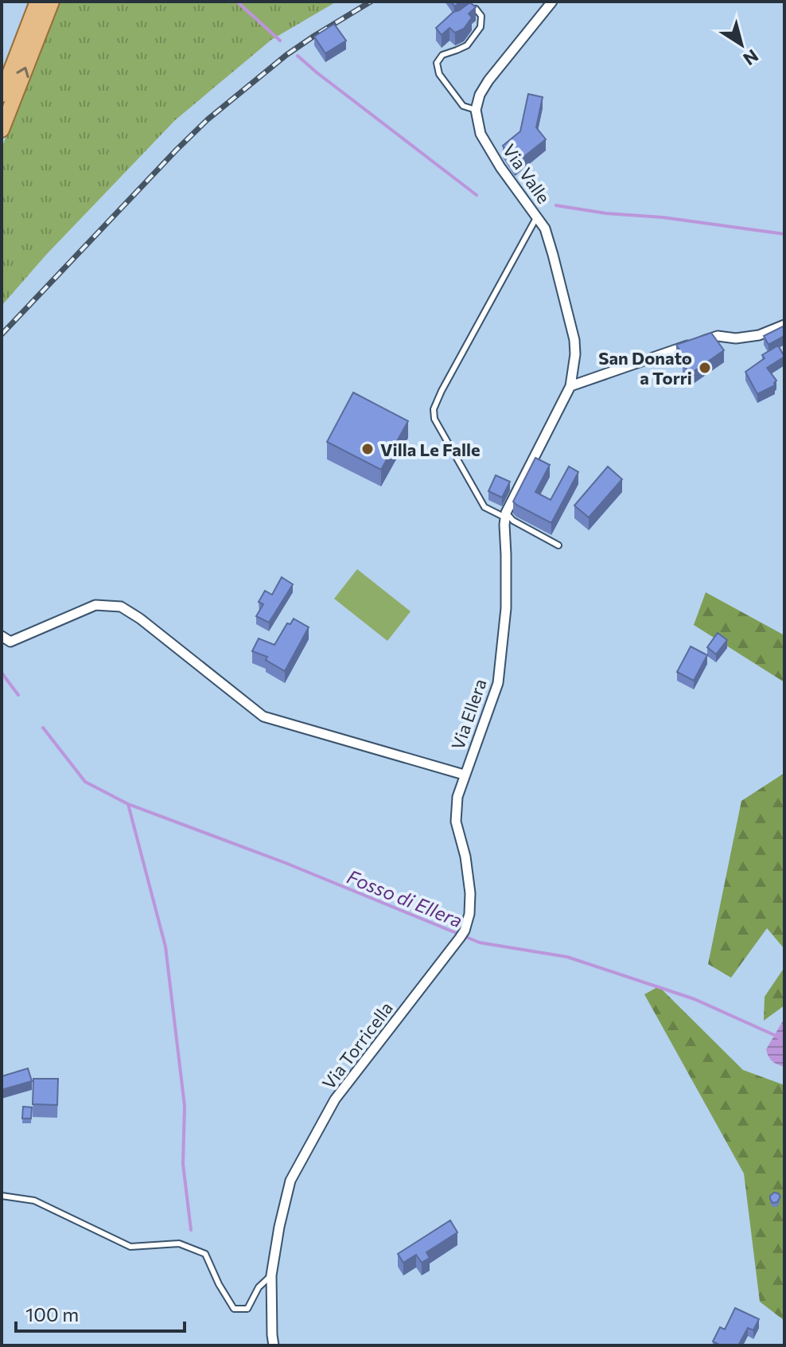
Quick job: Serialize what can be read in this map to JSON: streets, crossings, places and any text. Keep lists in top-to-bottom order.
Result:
{
  "streets": {
    "street": ["Via Valle", "Via Ellera", "Via Torricella"]
  },
  "crossings": [
    ["Via Valle", "Via Ellera"],
    ["Via Ellera", "Via Torricella"]
  ],
  "water": ["Fosso di Ellera"],
  "places": ["San Donato a Torri", "Villa Le Falle"],
  "scale_bar": "100 m",
  "north": "bottom right"
}
